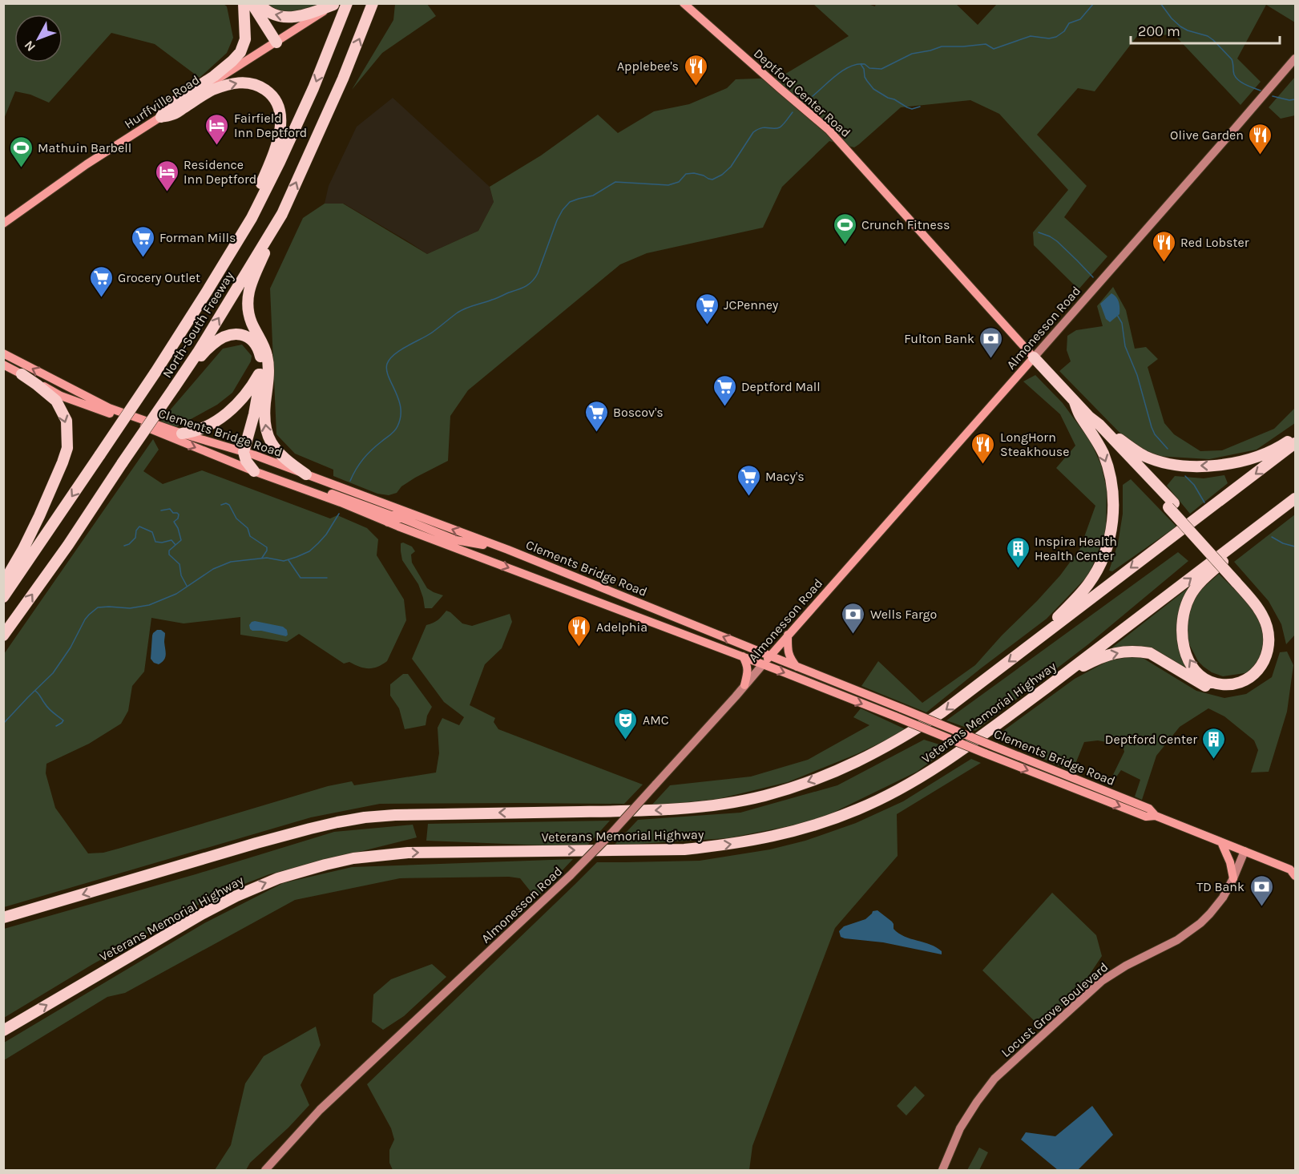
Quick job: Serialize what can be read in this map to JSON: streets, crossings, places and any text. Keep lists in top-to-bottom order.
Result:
{
  "streets": {
    "highway": ["North-South Freeway", "Veterans Memorial Highway"],
    "main road": [
      "Deptford Center Road",
      "Hurffville Road",
      "Almonesson Road",
      "Clements Bridge Road"
    ],
    "street": ["Locust Grove Boulevard"]
  },
  "crossings": [
    ["Deptford Center Road", "Almonesson Road"],
    ["Almonesson Road", "Clements Bridge Road"],
    ["Clements Bridge Road", "Locust Grove Boulevard"]
  ],
  "places": {
    "restaurant": [
      "Applebee's",
      "Olive Garden",
      "Red Lobster",
      "LongHorn Steakhouse",
      "Adelphia"
    ],
    "hotel": ["Fairfield Inn Deptford", "Residence Inn Deptford"],
    "sports": ["Mathuin Barbell", "Crunch Fitness"],
    "supermarket": [
      "Forman Mills",
      "Grocery Outlet",
      "JCPenney",
      "Deptford Mall",
      "Boscov's",
      "Macy's"
    ],
    "bank": ["Fulton Bank", "Wells Fargo", "TD Bank"],
    "building": ["Inspira Health Health Center", "Deptford Center"],
    "theatre": ["AMC"]
  },
  "scale_bar": "200 m",
  "north": "bottom left"
}
